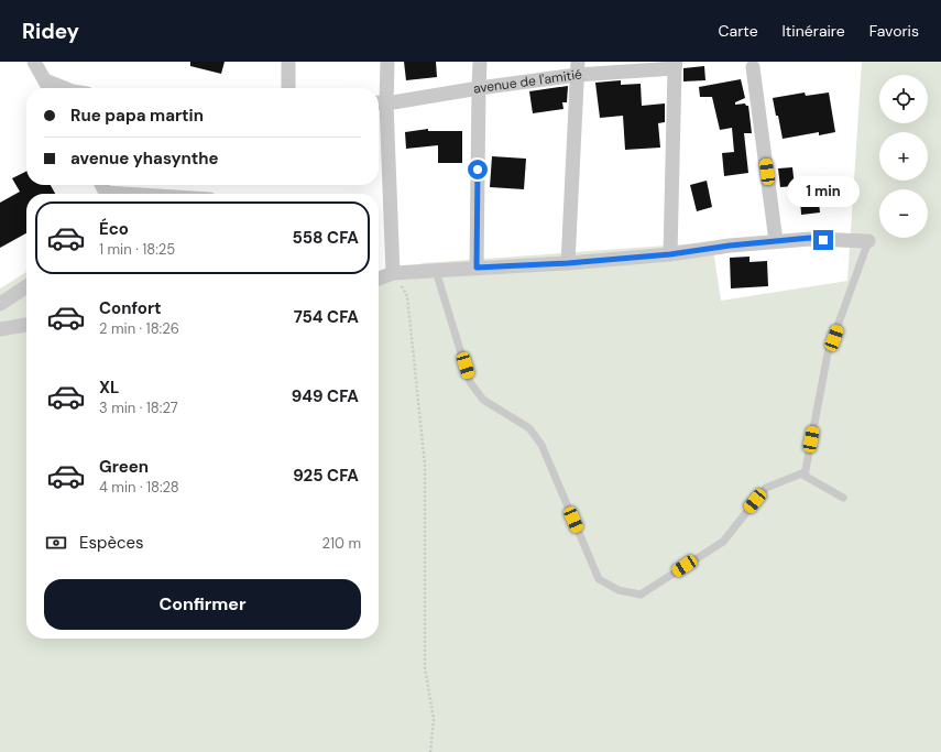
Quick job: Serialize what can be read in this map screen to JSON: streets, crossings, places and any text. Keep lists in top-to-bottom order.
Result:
{
  "streets": {
    "street": ["avenue de l'amitié"]
  },
  "page": {
    "header": "Ridey",
    "nav": ["Carte", "Itinéraire", "Favoris"],
    "map_buttons": ["+", "−"],
    "banner": ["Rue papa martin", "avenue yhasynthe"],
    "bubble": "1 min",
    "list": [
      {
        "name": "Éco",
        "note": "1 min · 18:25",
        "value": "558 CFA"
      },
      {
        "name": "Confort",
        "note": "2 min · 18:26",
        "value": "754 CFA"
      },
      {
        "name": "XL",
        "note": "3 min · 18:27",
        "value": "949 CFA"
      },
      {
        "name": "Green",
        "note": "4 min · 18:28",
        "value": "925 CFA"
      }
    ],
    "pay": ["Espèces", "210 m"],
    "buttons": "Confirmer"
  }
}
